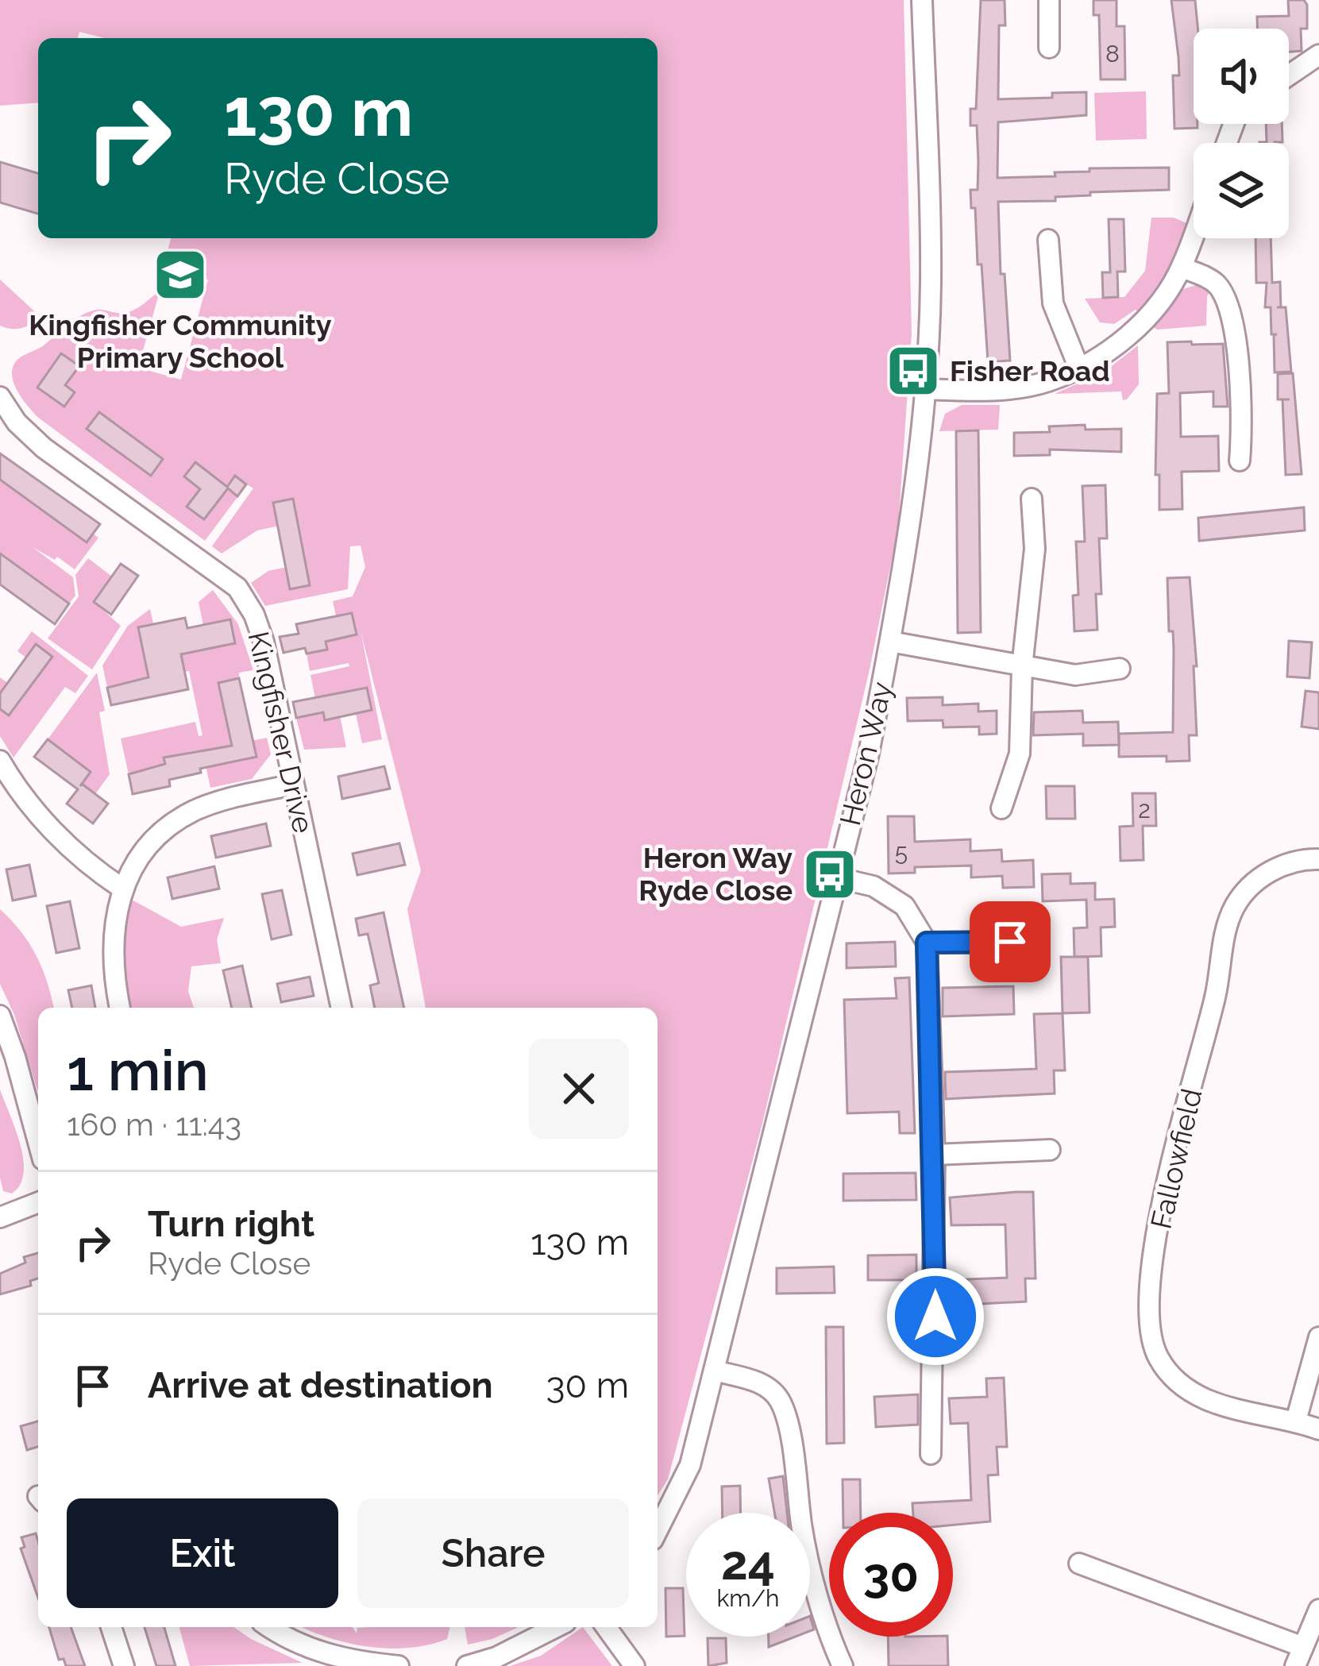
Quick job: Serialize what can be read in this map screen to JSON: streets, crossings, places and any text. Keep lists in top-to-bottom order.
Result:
{
  "streets": {
    "street": ["Kingfisher Drive", "Heron Way", "Fallowfield"]
  },
  "places": {
    "school or university": ["Kingfisher Community Primary School"],
    "bus stop": ["Fisher Road", "Heron Way Ryde Close"]
  },
  "house_numbers": ["8", "2", "5"],
  "page": {
    "turn": ["130 m", "Ryde Close"],
    "heading": ["1 min", "160 m · 11:43"],
    "list": [
      {
        "name": "Turn right",
        "note": "Ryde Close",
        "value": "130 m"
      },
      {
        "name": "Arrive at destination",
        "value": "30 m"
      }
    ],
    "buttons": ["Exit", "Share"],
    "speed": "24 km/h",
    "limit": "30"
  }
}
